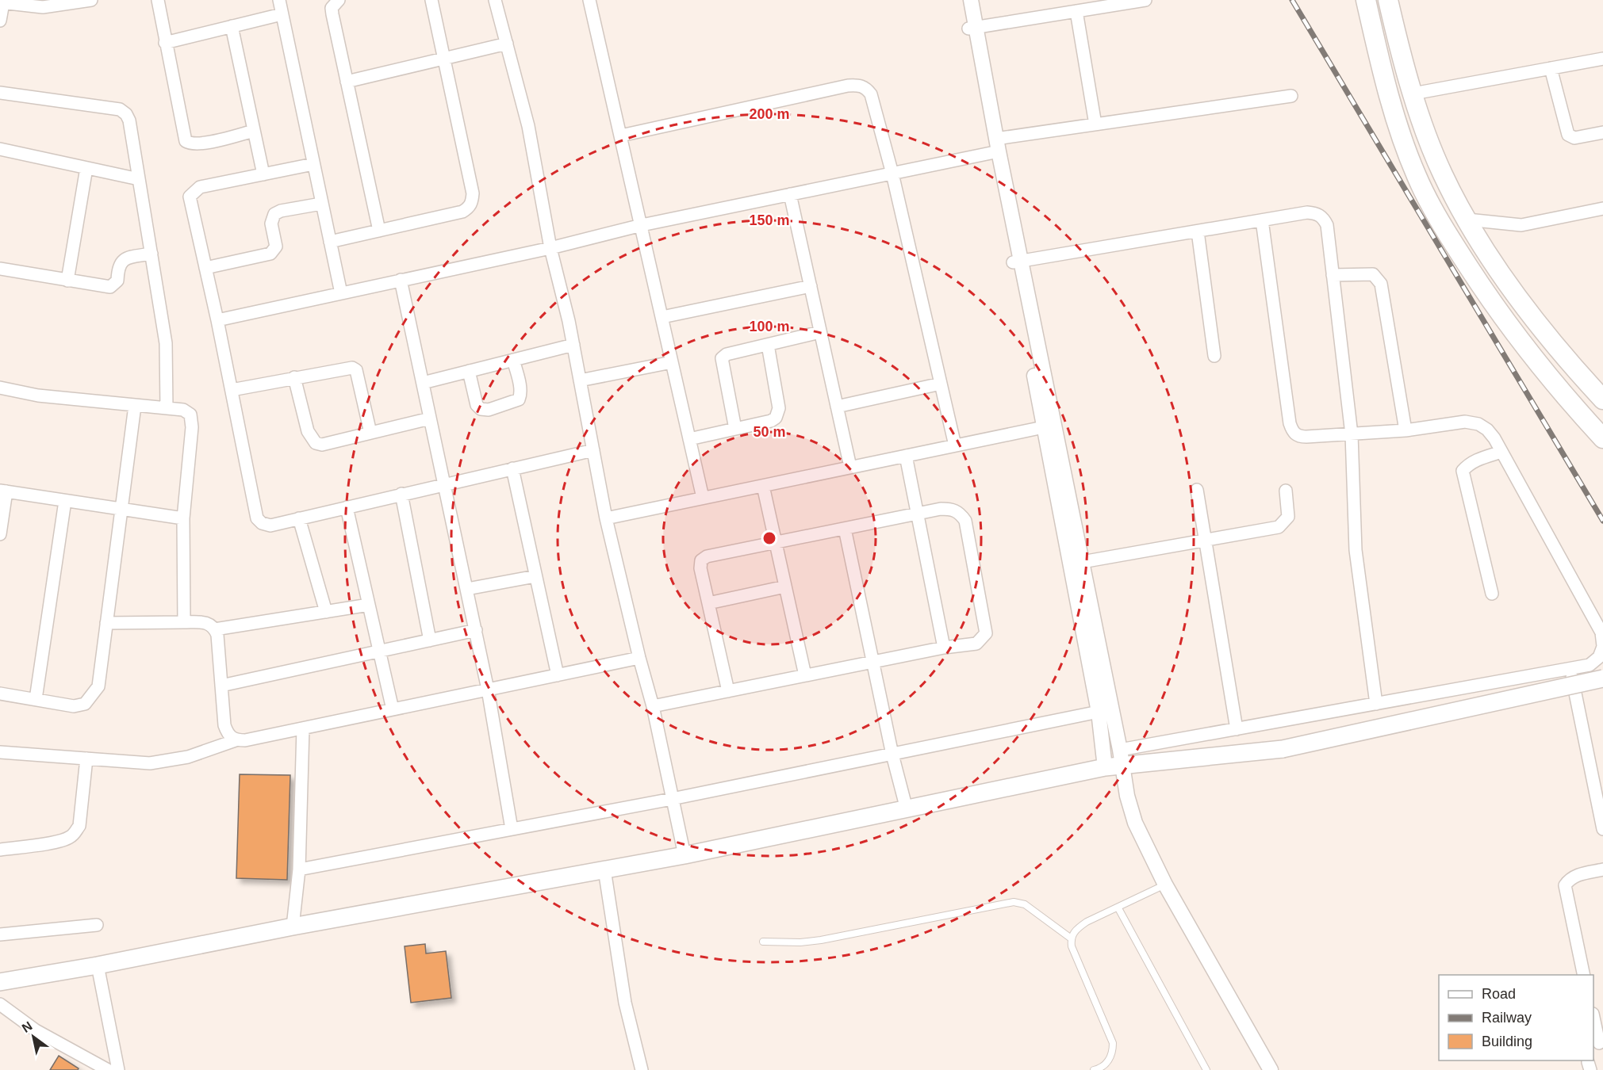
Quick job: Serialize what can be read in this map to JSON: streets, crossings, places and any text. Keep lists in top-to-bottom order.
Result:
{
  "legend": ["Road", "Railway", "Building"],
  "north": "top left",
  "rings": [
    "200 m",
    "150 m",
    "100 m",
    "50 m"
  ]
}
